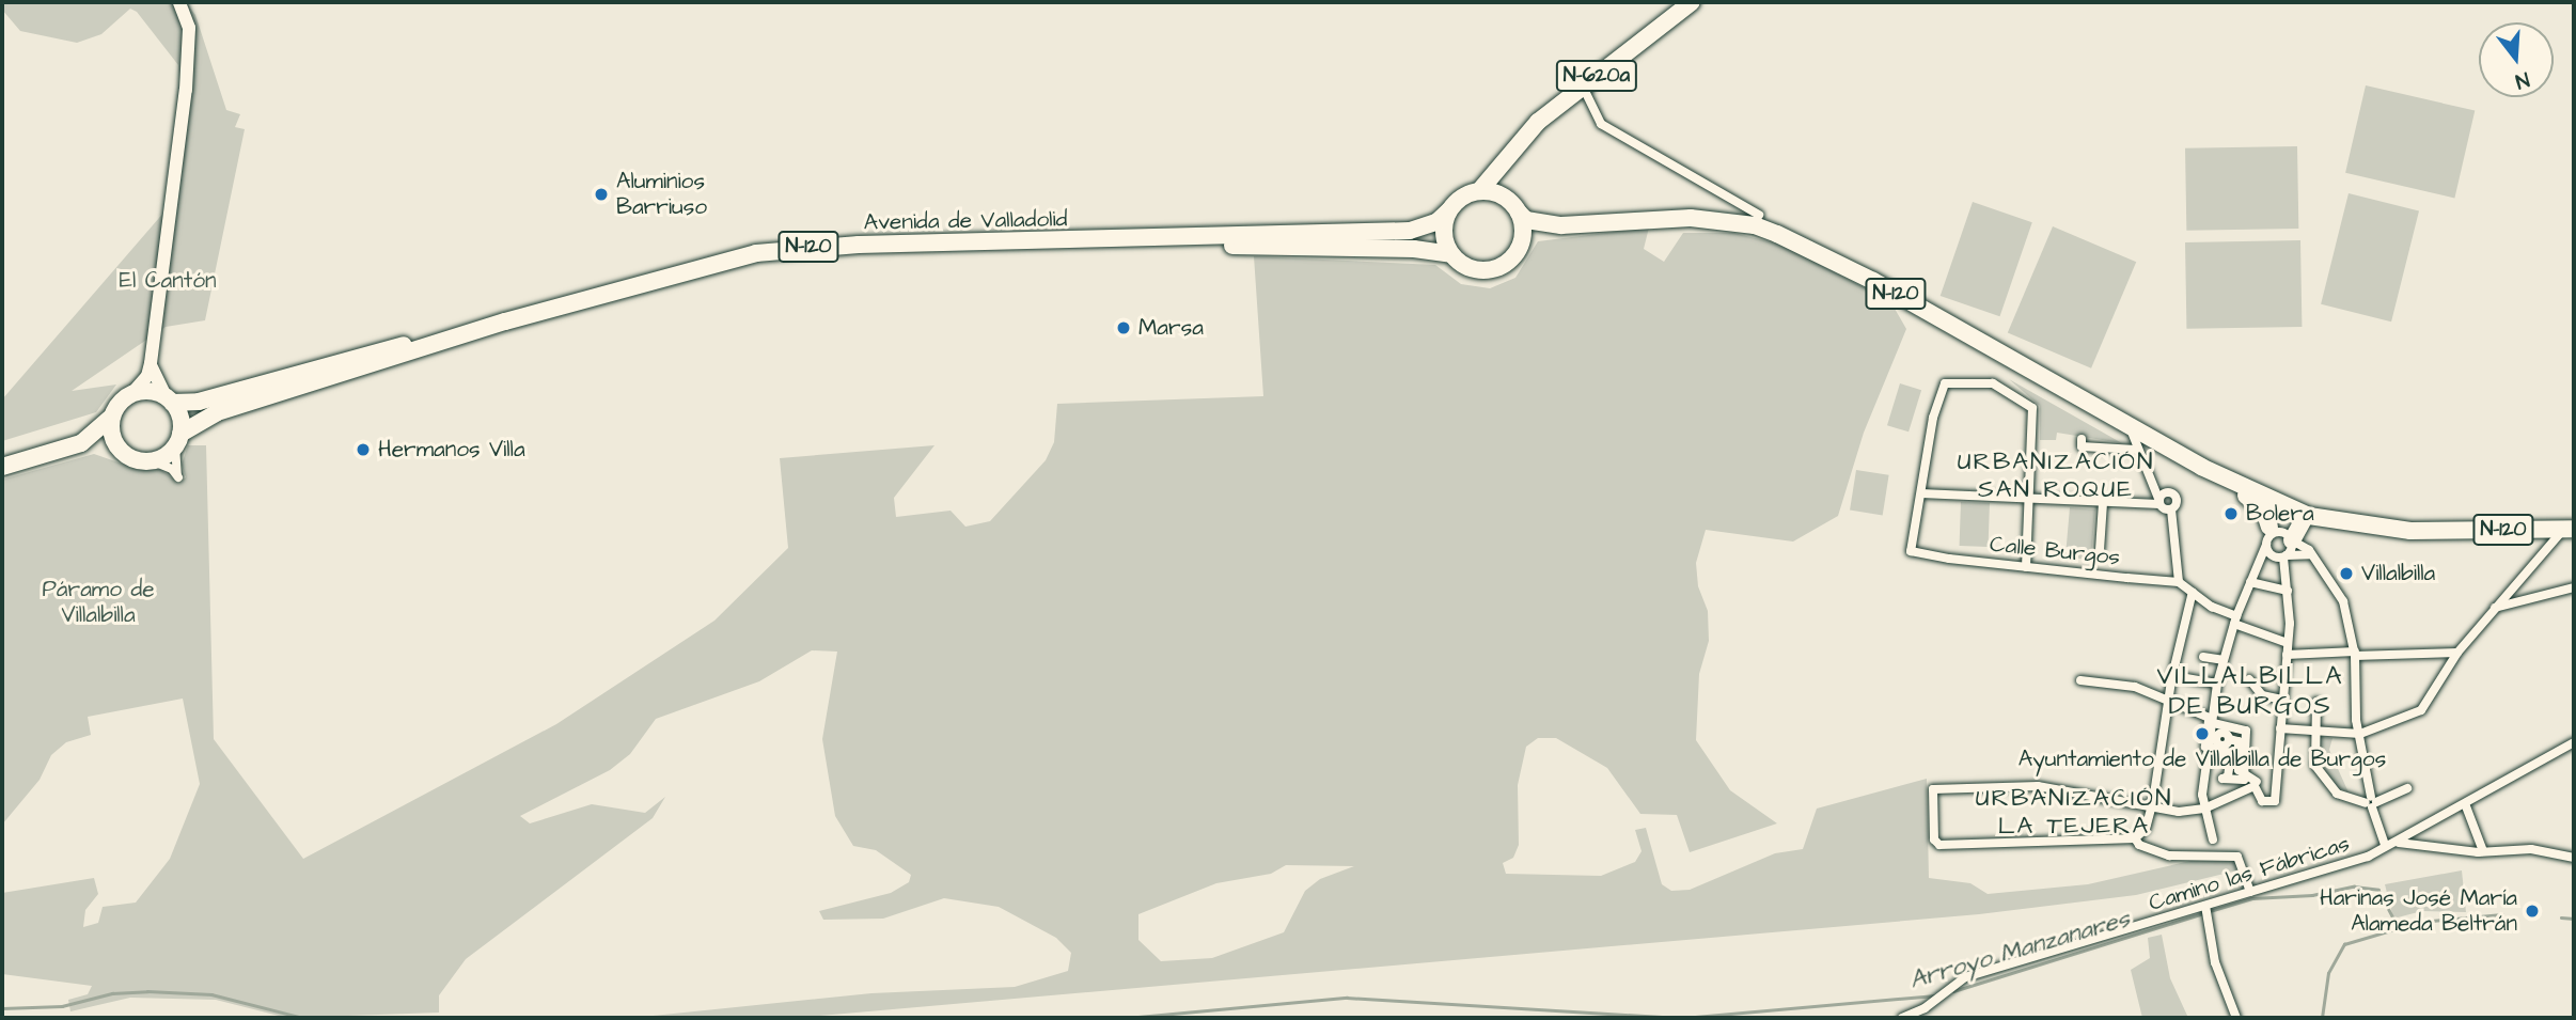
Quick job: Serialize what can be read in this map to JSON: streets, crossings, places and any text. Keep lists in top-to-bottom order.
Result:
{
  "streets": {
    "highway": ["N-620a", "Avenida de Valladolid", "N-120"],
    "street": ["Calle Burgos", "Camino las Fábricas"]
  },
  "crossings": [
    ["N-620a", "N-120"],
    ["Avenida de Valladolid", "N-120"]
  ],
  "districts": ["URBANIZACIÓN SAN ROQUE", "VILLALBILLA DE BURGOS", "URBANIZACIÓN LA TEJERA"],
  "water": ["Arroyo Manzanares"],
  "parks": ["El Cantón", "Páramo de Villalbilla"],
  "places": [
    "Aluminios Barriuso",
    "Marsa",
    "Hermanos Villa",
    "Bolera",
    "Villalbilla",
    "Ayuntamiento de Villalbilla de Burgos",
    "Harinas José María Alameda Beltrán"
  ],
  "north": "bottom"
}
